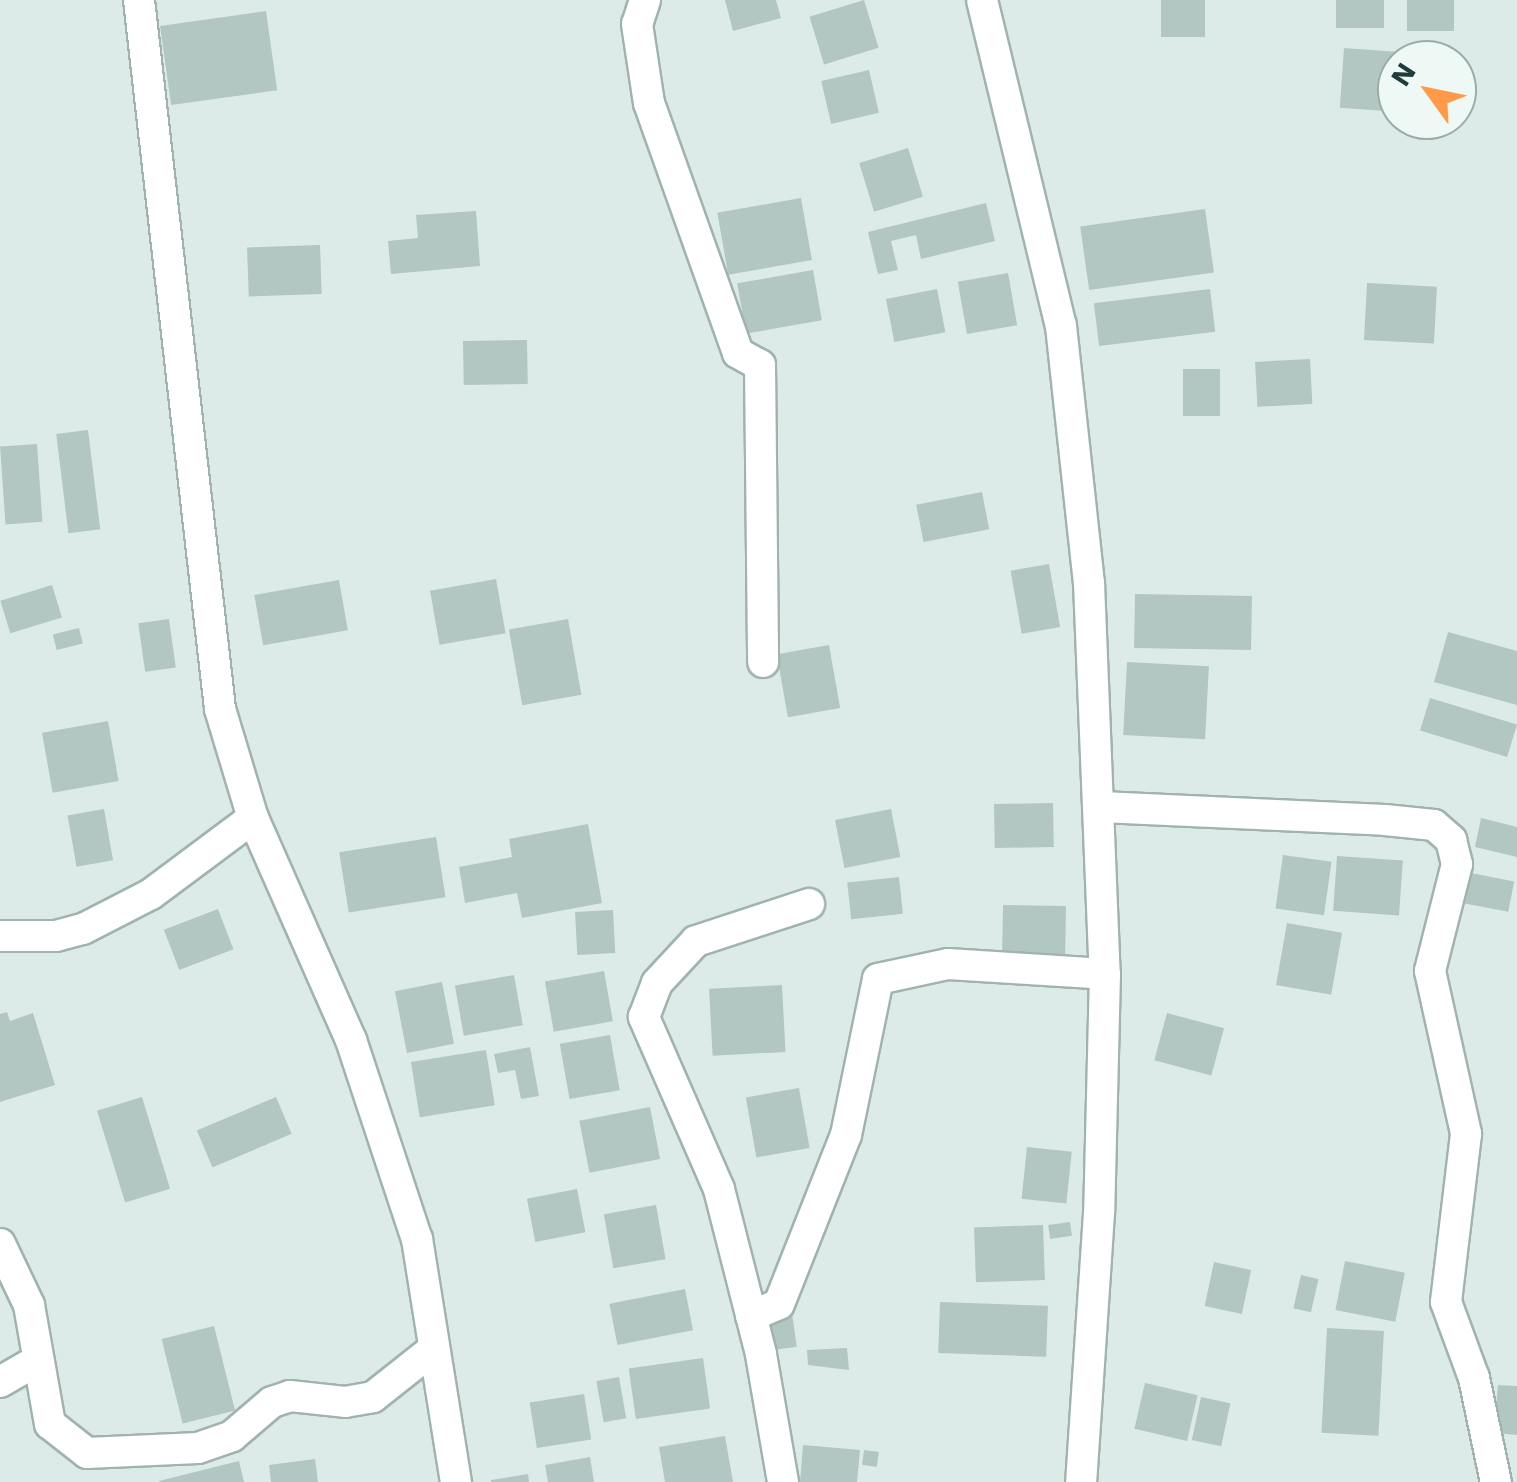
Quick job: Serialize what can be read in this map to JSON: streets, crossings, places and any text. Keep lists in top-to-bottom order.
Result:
{
  "north": "top left"
}
